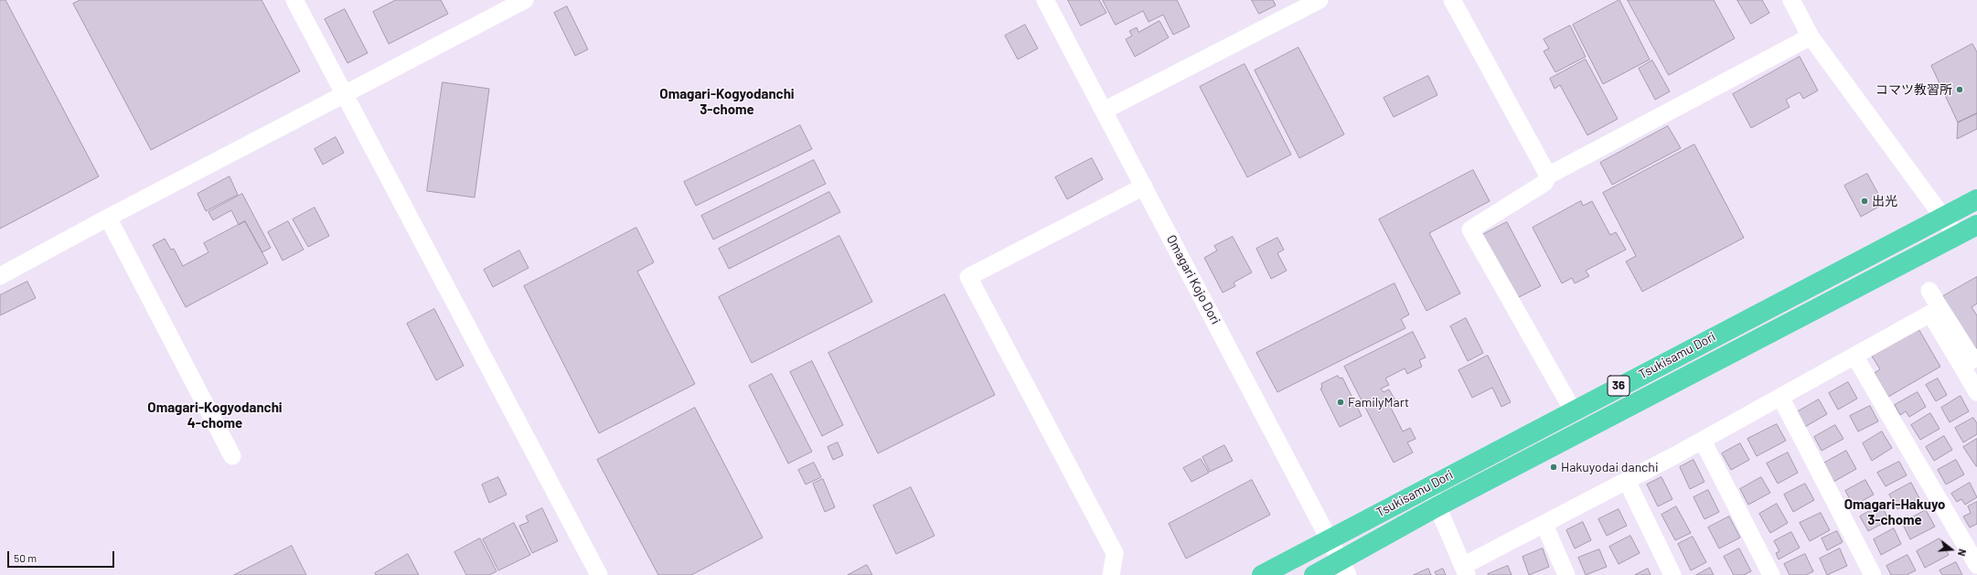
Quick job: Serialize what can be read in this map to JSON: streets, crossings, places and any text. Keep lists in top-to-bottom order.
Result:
{
  "streets": {
    "highway": ["Tsukisamu Dori", "36"],
    "street": ["Omagari Kojo Dori"]
  },
  "crossings": [
    ["Omagari Kojo Dori", "Tsukisamu Dori"]
  ],
  "districts": ["Omagari-Kogyodanchi 3-chome", "Omagari-Kogyodanchi 4-chome", "Omagari-Hakuyo 3-chome"],
  "places": [
    "コマツ教習所",
    "出光",
    "FamilyMart",
    "Hakuyodai danchi"
  ],
  "scale_bar": "50 m",
  "north": "right"
}
